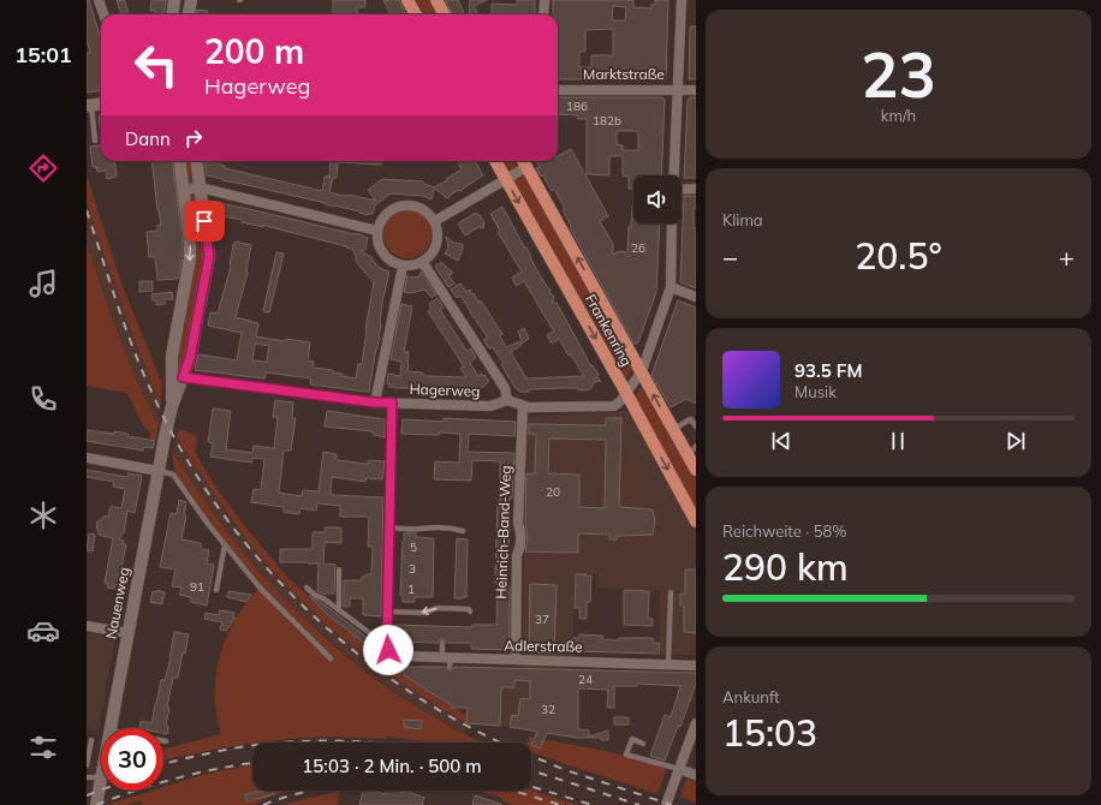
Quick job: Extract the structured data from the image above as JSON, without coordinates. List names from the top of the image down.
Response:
{
  "streets": {
    "main road": ["Frankenring"],
    "street": [
      "Marktstraße",
      "Hagerweg",
      "Heinrich-Band-Weg",
      "Nauenweg",
      "Adlerstraße"
    ]
  },
  "crossings": [
    ["Hagerweg", "Nauenweg"],
    ["Heinrich-Band-Weg", "Adlerstraße"]
  ],
  "house_numbers": [
    "186",
    "182b",
    "26",
    "20",
    "5",
    "3",
    "91",
    "1",
    "37",
    "24",
    "32"
  ],
  "page": {
    "tabs": "15:01",
    "tile": [
      ["23", "km/h"],
      "Klima",
      ["Reichweite · 58%", "290 km"],
      ["Ankunft", "15:03"]
    ],
    "turn": ["200 m", "Hagerweg"],
    "then": "Dann",
    "heat": ["−", "20.5°", "+"],
    "song": ["93.5 FM", "Musik"],
    "limit": "30",
    "trip": "15:03 · 2 Min. · 500 m"
  }
}
